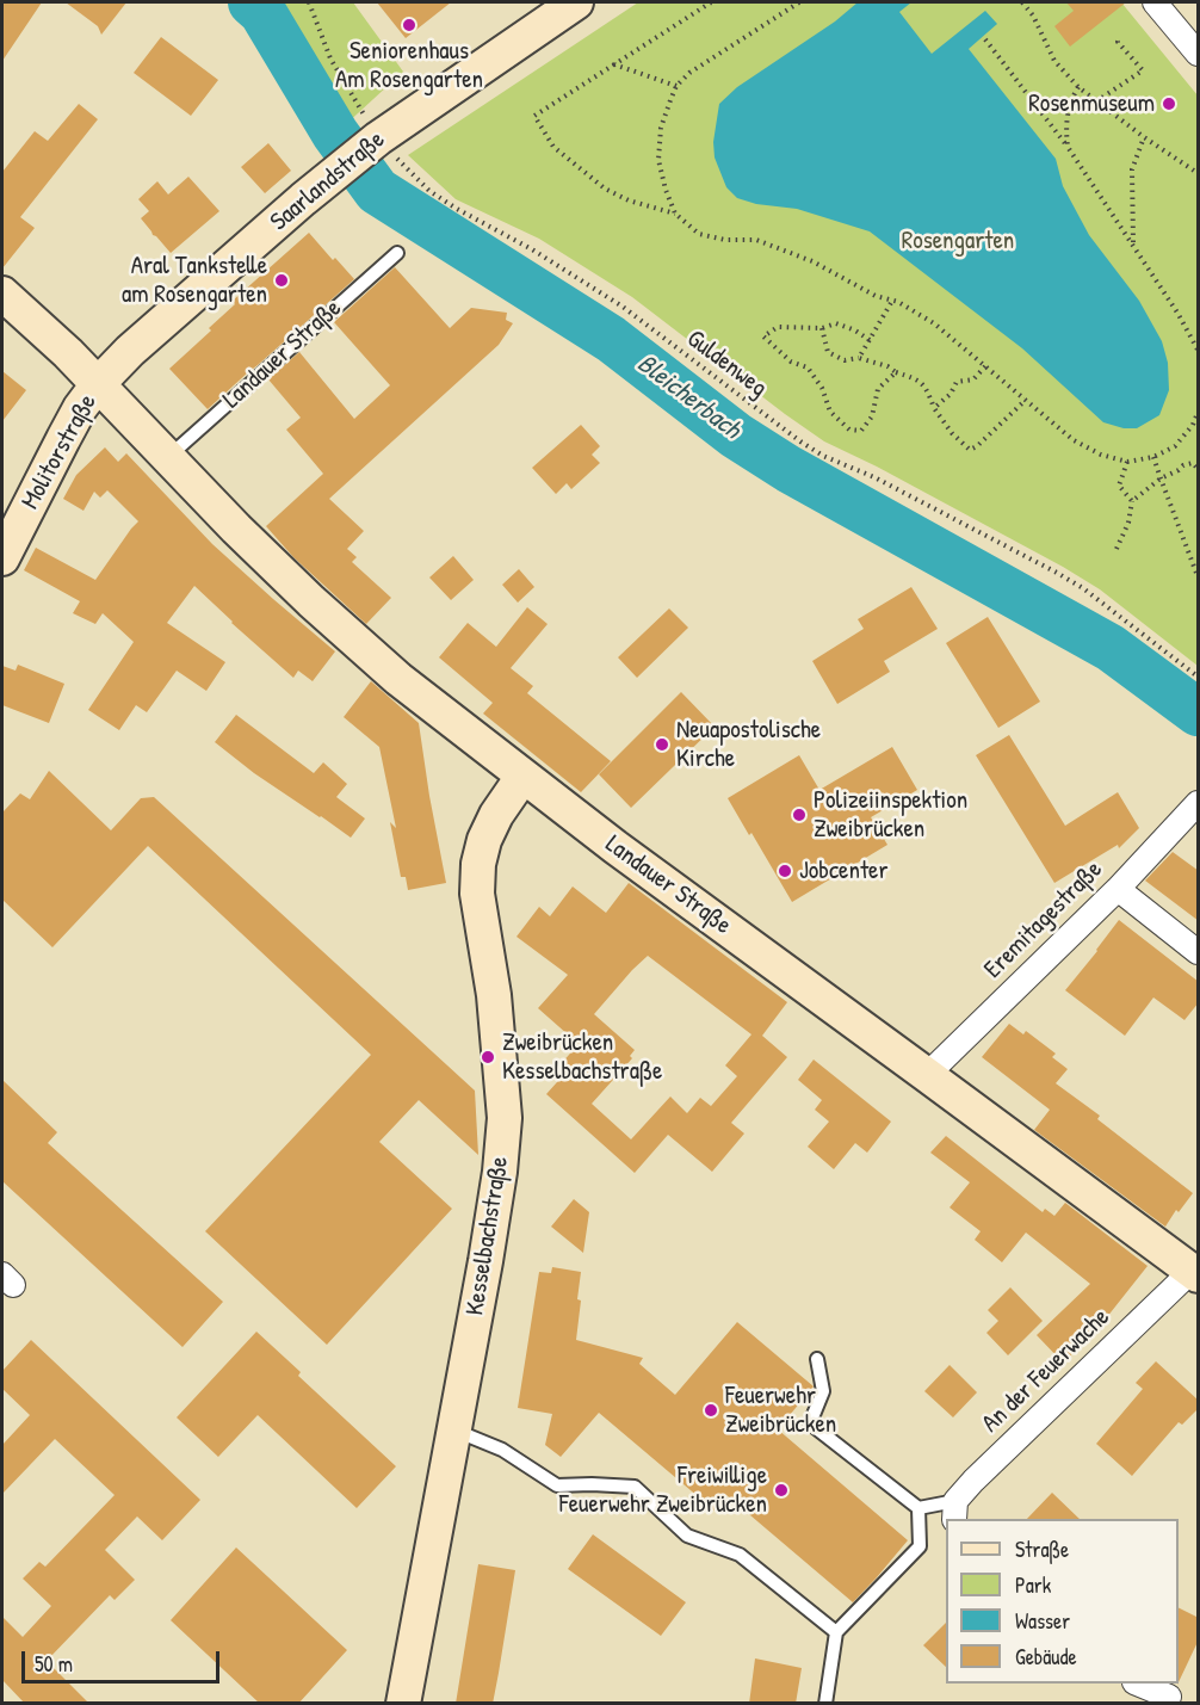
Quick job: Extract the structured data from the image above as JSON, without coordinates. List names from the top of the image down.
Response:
{
  "streets": {
    "main road": [
      "Saarlandstraße",
      "Landauer Straße",
      "Molitorstraße",
      "Kesselbachstraße"
    ],
    "street": ["Eremitagestraße", "An der Feuerwache"],
    "path": ["Guldenweg"]
  },
  "crossings": [
    ["Saarlandstraße", "Landauer Straße"],
    ["Saarlandstraße", "Guldenweg"],
    ["Saarlandstraße", "Molitorstraße"],
    ["Landauer Straße", "Molitorstraße"],
    ["Landauer Straße", "Eremitagestraße"],
    ["Landauer Straße", "Kesselbachstraße"],
    ["Landauer Straße", "An der Feuerwache"]
  ],
  "water": ["Bleicherbach"],
  "parks": ["Rosengarten"],
  "places": [
    "Seniorenhaus Am Rosengarten",
    "Rosenmuseum",
    "Aral Tankstelle am Rosengarten",
    "Neuapostolische Kirche",
    "Polizeiinspektion Zweibrücken",
    "Jobcenter",
    "Zweibrücken Kesselbachstraße",
    "Feuerwehr Zweibrücken",
    "Freiwillige Feuerwehr Zweibrücken"
  ],
  "legend": [
    "Straße",
    "Park",
    "Wasser",
    "Gebäude"
  ],
  "scale_bar": "50 m"
}
